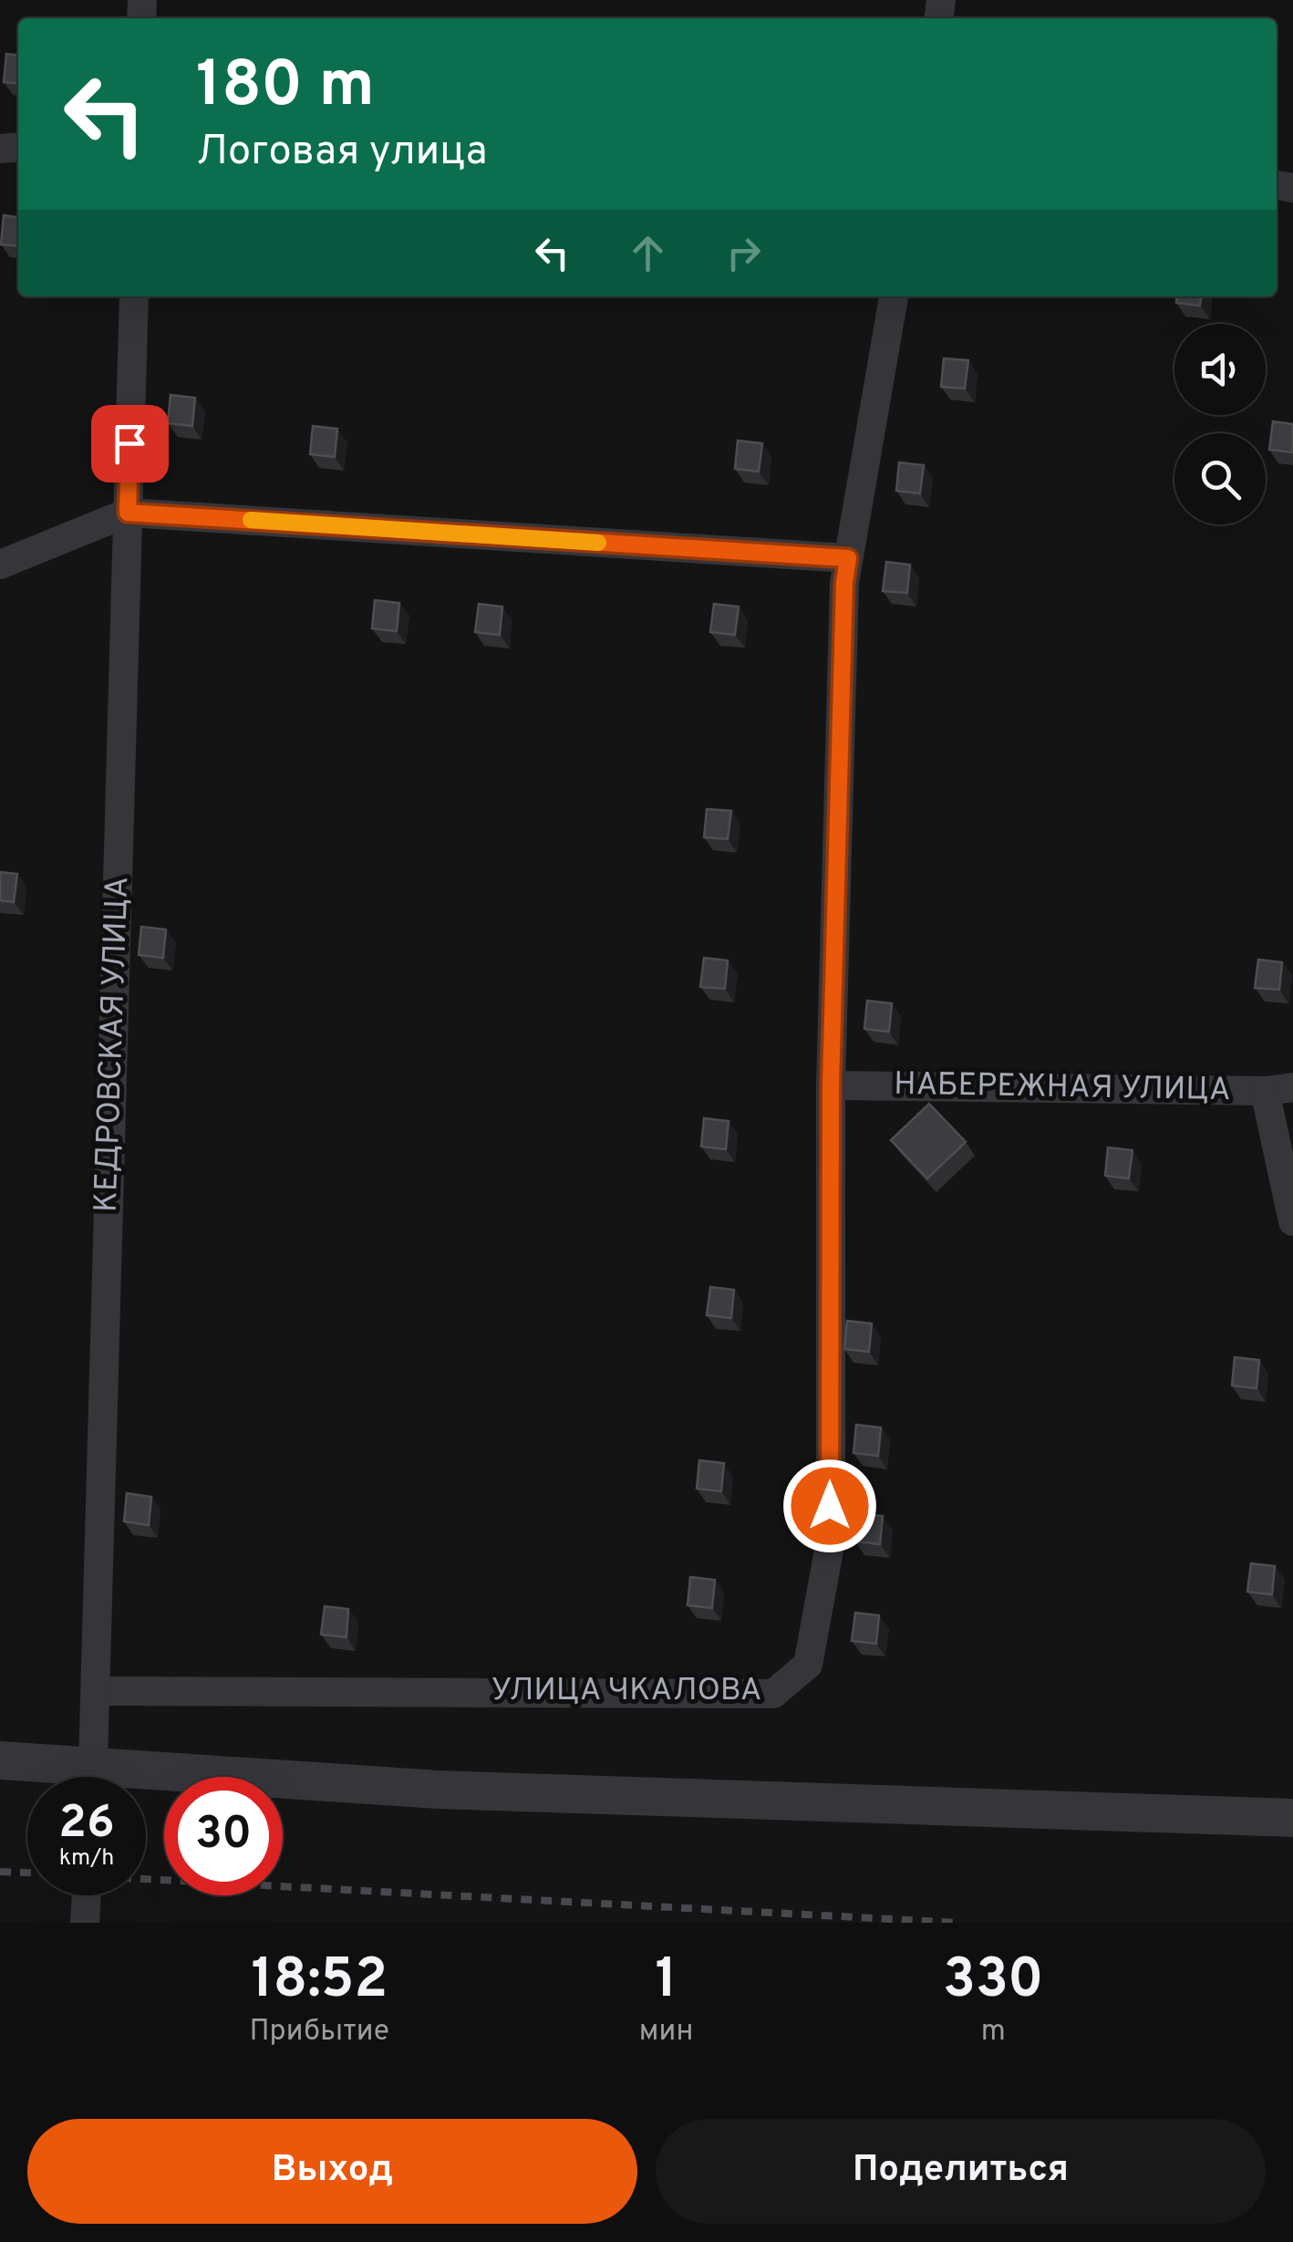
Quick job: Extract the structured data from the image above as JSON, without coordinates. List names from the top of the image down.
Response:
{
  "streets": {
    "street": ["КЕДРОВСКАЯ УЛИЦА", "НАБЕРЕЖНАЯ УЛИЦА", "УЛИЦА ЧКАЛОВА"]
  },
  "crossings": [
    ["КЕДРОВСКАЯ УЛИЦА", "УЛИЦА ЧКАЛОВА"],
    ["НАБЕРЕЖНАЯ УЛИЦА", "УЛИЦА ЧКАЛОВА"]
  ],
  "page": {
    "turn": ["180 m", "Логовая улица"],
    "speed": "26 km/h",
    "limit": "30",
    "eta": [
      "18:52",
      "Прибытие",
      "1",
      "мин",
      "330",
      "m"
    ],
    "buttons": ["Выход", "Поделиться"]
  }
}
